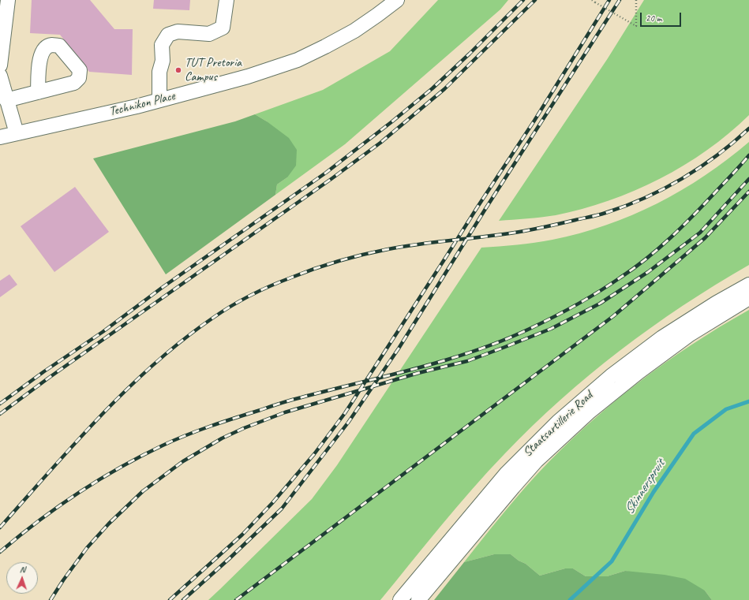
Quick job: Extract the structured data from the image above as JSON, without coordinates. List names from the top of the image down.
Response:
{
  "streets": {
    "street": ["Technikon Place", "Staatsartillerie Road"]
  },
  "water": ["Skinnerspruit"],
  "places": ["TUT Pretoria Campus"],
  "scale_bar": "20 m",
  "north": "top"
}
